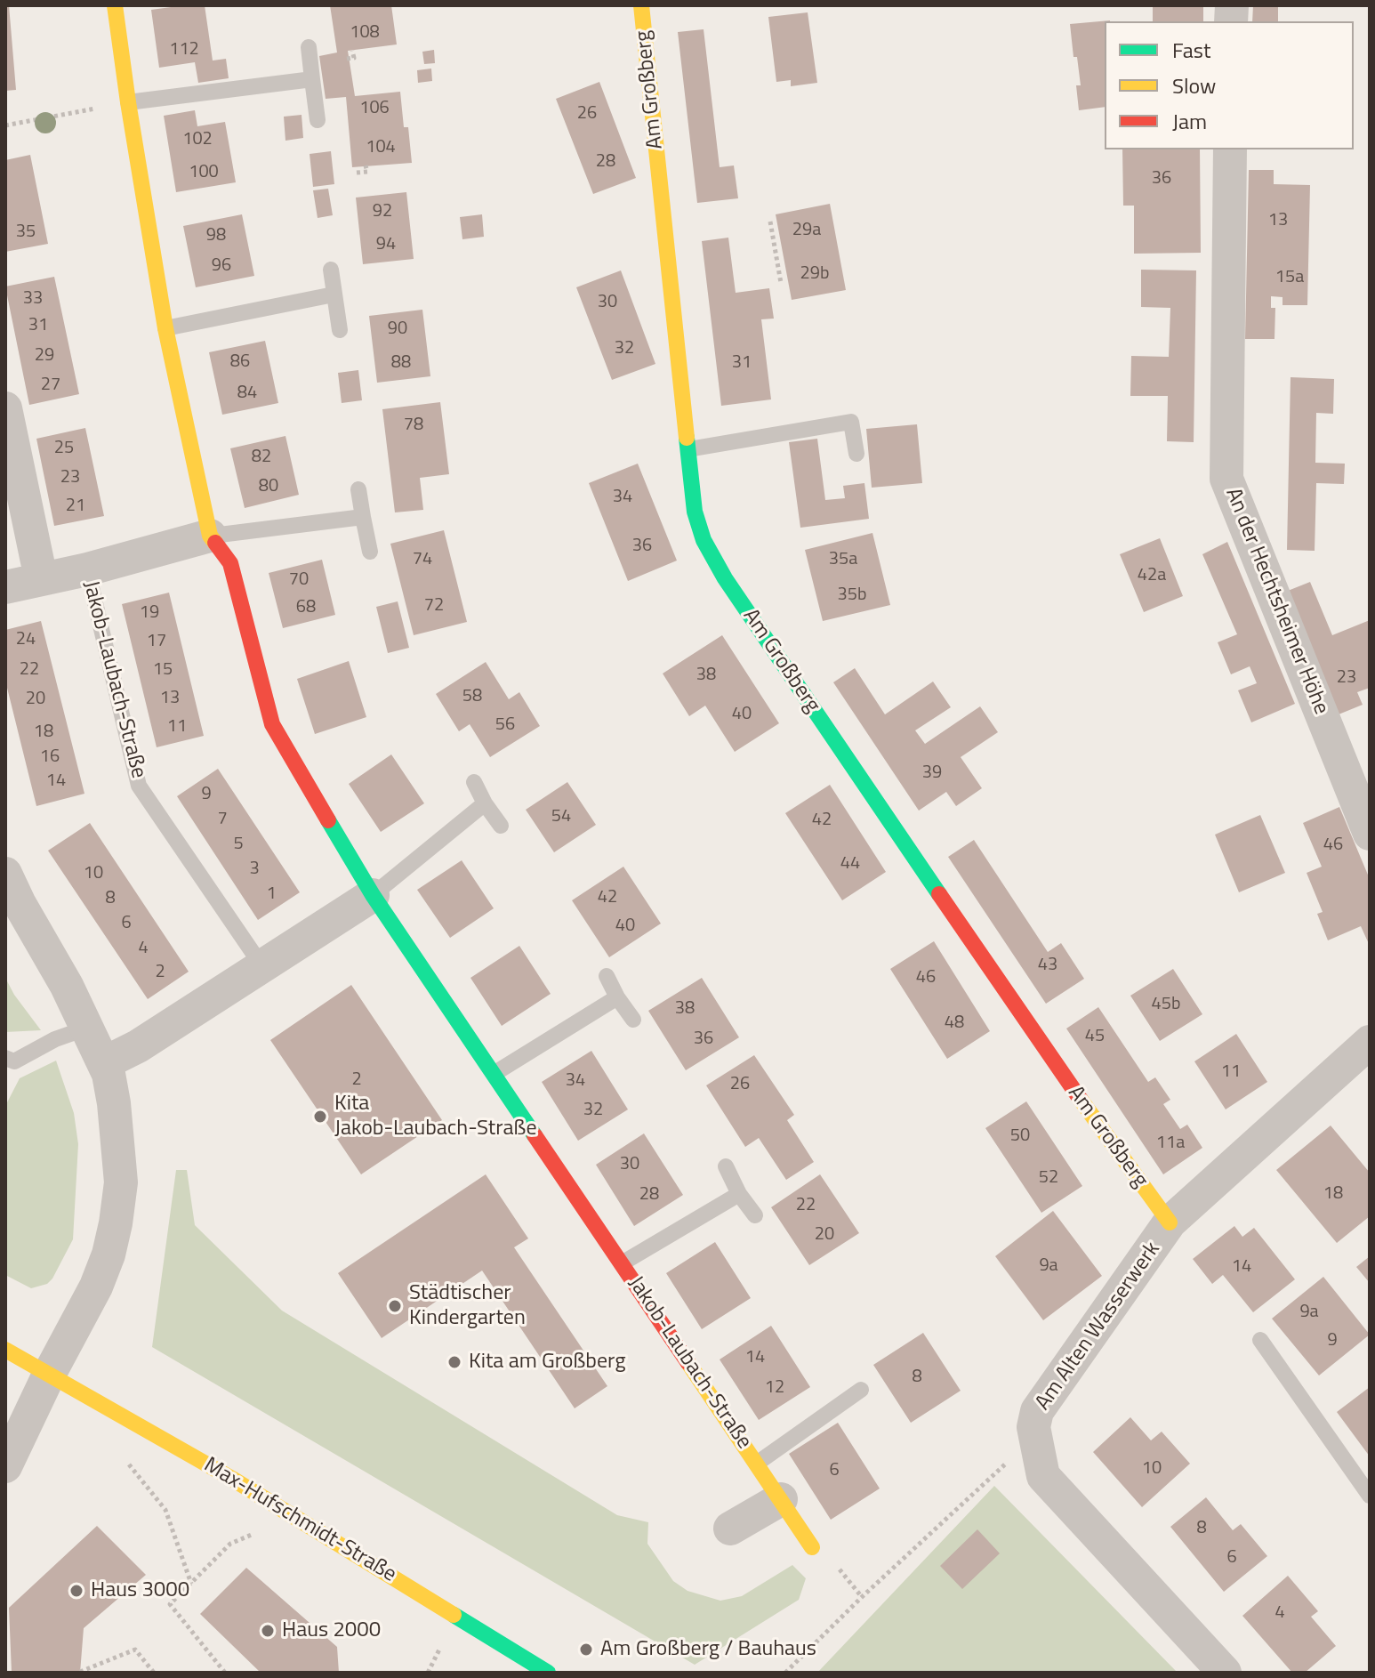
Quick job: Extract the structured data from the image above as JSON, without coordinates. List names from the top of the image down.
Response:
{
  "streets": {
    "street": [
      "Am Großberg",
      "An der Hechtsheimer Höhe",
      "Jakob-Laubach-Straße",
      "Am Alten Wasserwerk",
      "Max-Hufschmidt-Straße"
    ]
  },
  "crossings": [
    ["Am Großberg", "Am Alten Wasserwerk"]
  ],
  "places": [
    "Kita Jakob-Laubach-Straße",
    "Städtischer Kindergarten",
    "Kita am Großberg",
    "Haus 3000",
    "Haus 2000",
    "Am Großberg / Bauhaus"
  ],
  "house_numbers": [
    "108",
    "112",
    "106",
    "26",
    "102",
    "104",
    "28",
    "100",
    "36",
    "92",
    "13",
    "29a",
    "35",
    "98",
    "94",
    "96",
    "29b",
    "15a",
    "33",
    "30",
    "31",
    "90",
    "32",
    "29",
    "86",
    "88",
    "31",
    "27",
    "84",
    "78",
    "25",
    "82",
    "23",
    "80",
    "34",
    "21",
    "36",
    "74",
    "35a",
    "42a",
    "70",
    "35b",
    "72",
    "68",
    "19",
    "24",
    "17",
    "22",
    "15",
    "38",
    "23",
    "58",
    "13",
    "20",
    "40",
    "56",
    "11",
    "18",
    "16",
    "39",
    "14",
    "9",
    "54",
    "7",
    "42",
    "5",
    "46",
    "44",
    "3",
    "10",
    "1",
    "42",
    "8",
    "6",
    "40",
    "4",
    "43",
    "2",
    "46",
    "45b",
    "38",
    "48",
    "45",
    "36",
    "11",
    "2",
    "34",
    "26",
    "32",
    "50",
    "11a",
    "30",
    "52",
    "18",
    "28",
    "22",
    "20",
    "9a",
    "14",
    "9a",
    "9",
    "14",
    "8",
    "12",
    "10",
    "6",
    "8",
    "6",
    "4"
  ],
  "legend": ["Fast", "Slow", "Jam"]
}
